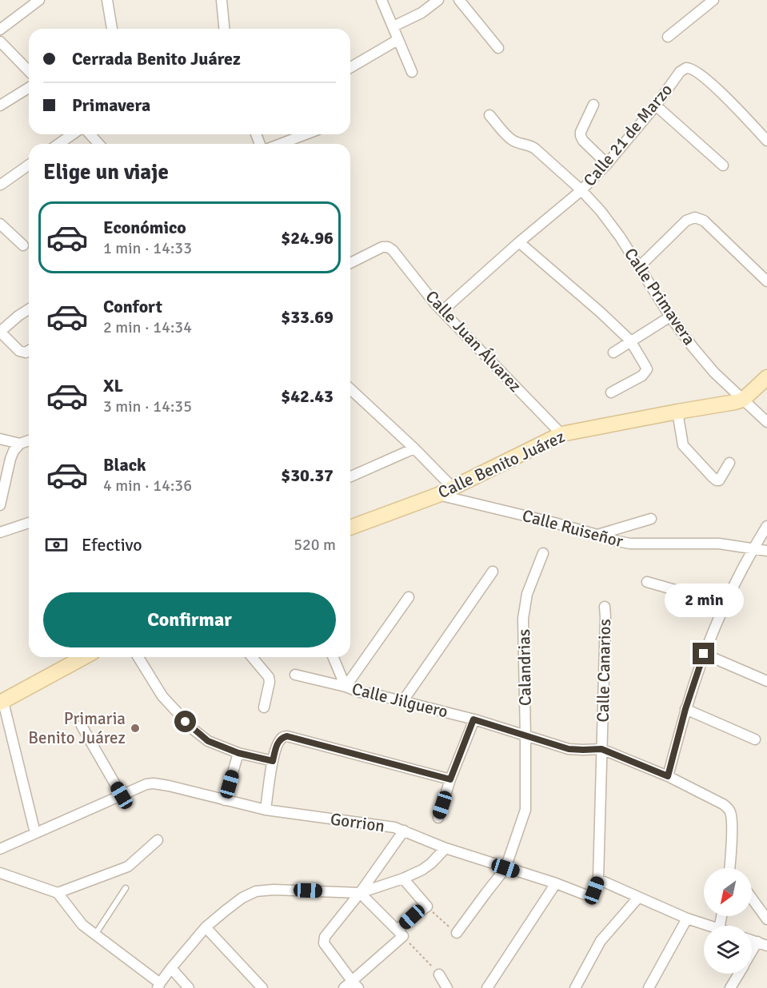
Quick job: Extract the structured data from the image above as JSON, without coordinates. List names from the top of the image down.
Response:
{
  "streets": {
    "street": [
      "Calle 21 de Marzo",
      "Calle Primavera",
      "Calle Juan Álvarez",
      "Calle Benito Juárez",
      "Calle Ruiseñor",
      "Calandrias",
      "Calle Canarios",
      "Calle Jilguero",
      "Gorrion"
    ]
  },
  "crossings": [
    ["Calle 21 de Marzo", "Calle Primavera"],
    ["Calle 21 de Marzo", "Calle Juan Álvarez"],
    ["Calle Primavera", "Calle Benito Juárez"],
    ["Calle Juan Álvarez", "Calle Benito Juárez"],
    ["Calle Benito Juárez", "Calle Ruiseñor"],
    ["Calandrias", "Calle Jilguero"],
    ["Calandrias", "Gorrion"],
    ["Calle Canarios", "Calle Jilguero"],
    ["Calle Canarios", "Gorrion"]
  ],
  "places": ["Primaria Benito Juárez"],
  "north": "bottom left",
  "page": {
    "banner": ["Cerrada Benito Juárez", "Primavera"],
    "heading": "Elige un viaje",
    "list": [
      {
        "name": "Económico",
        "note": "1 min · 14:33",
        "value": "$24.96"
      },
      {
        "name": "Confort",
        "note": "2 min · 14:34",
        "value": "$33.69"
      },
      {
        "name": "XL",
        "note": "3 min · 14:35",
        "value": "$42.43"
      },
      {
        "name": "Black",
        "note": "4 min · 14:36",
        "value": "$30.37"
      }
    ],
    "pay": ["Efectivo", "520 m"],
    "buttons": "Confirmar",
    "bubble": "2 min"
  }
}
